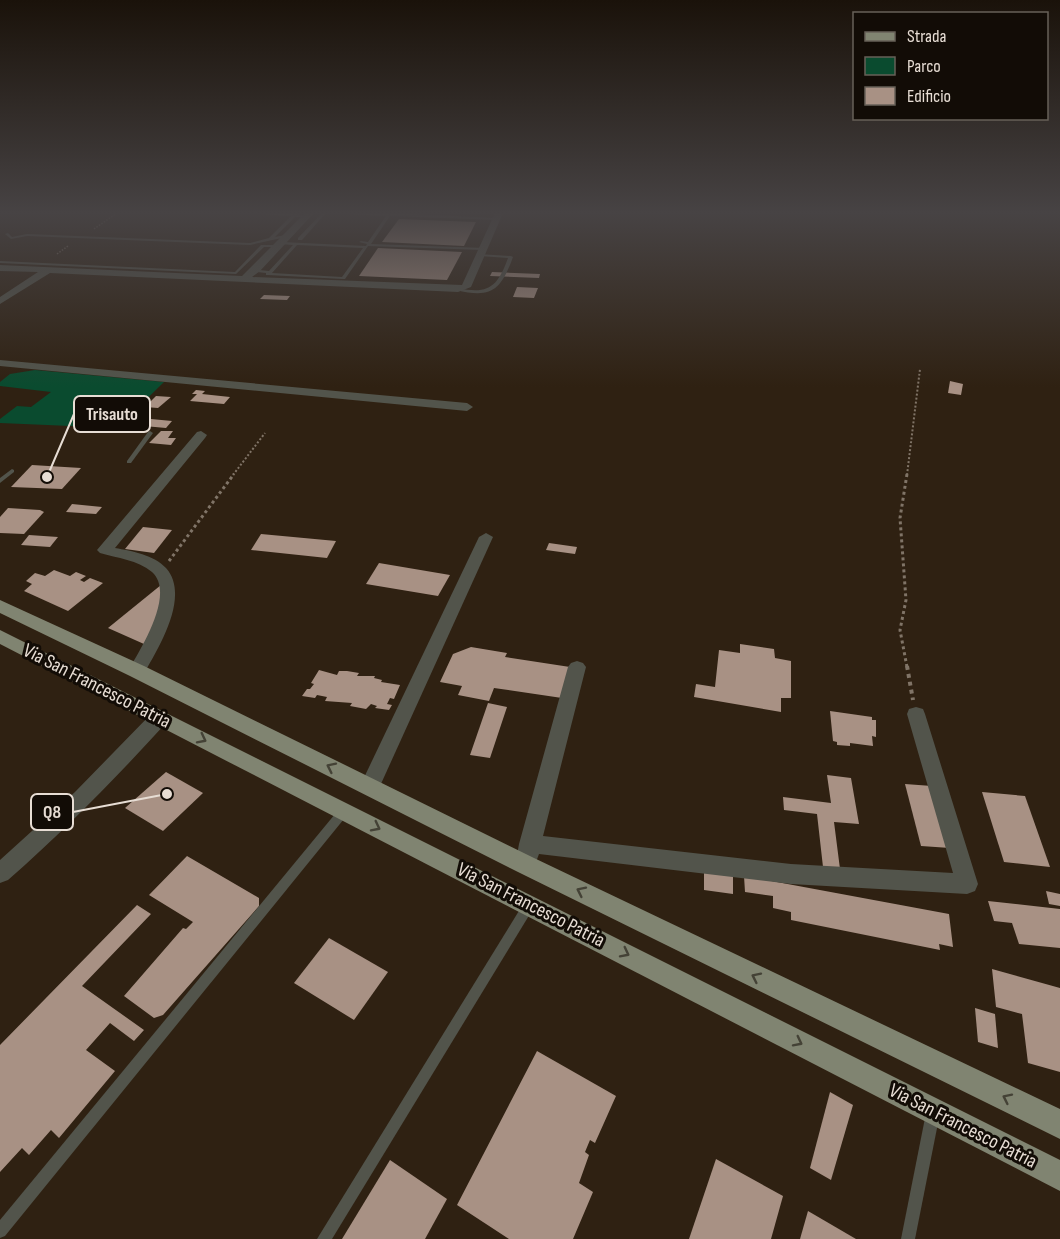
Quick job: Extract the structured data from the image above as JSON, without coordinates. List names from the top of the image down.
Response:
{
  "streets": {
    "main road": ["Via San Francesco Patria"]
  },
  "places": ["Trisauto", "Q8"],
  "legend": ["Strada", "Parco", "Edificio"]
}
